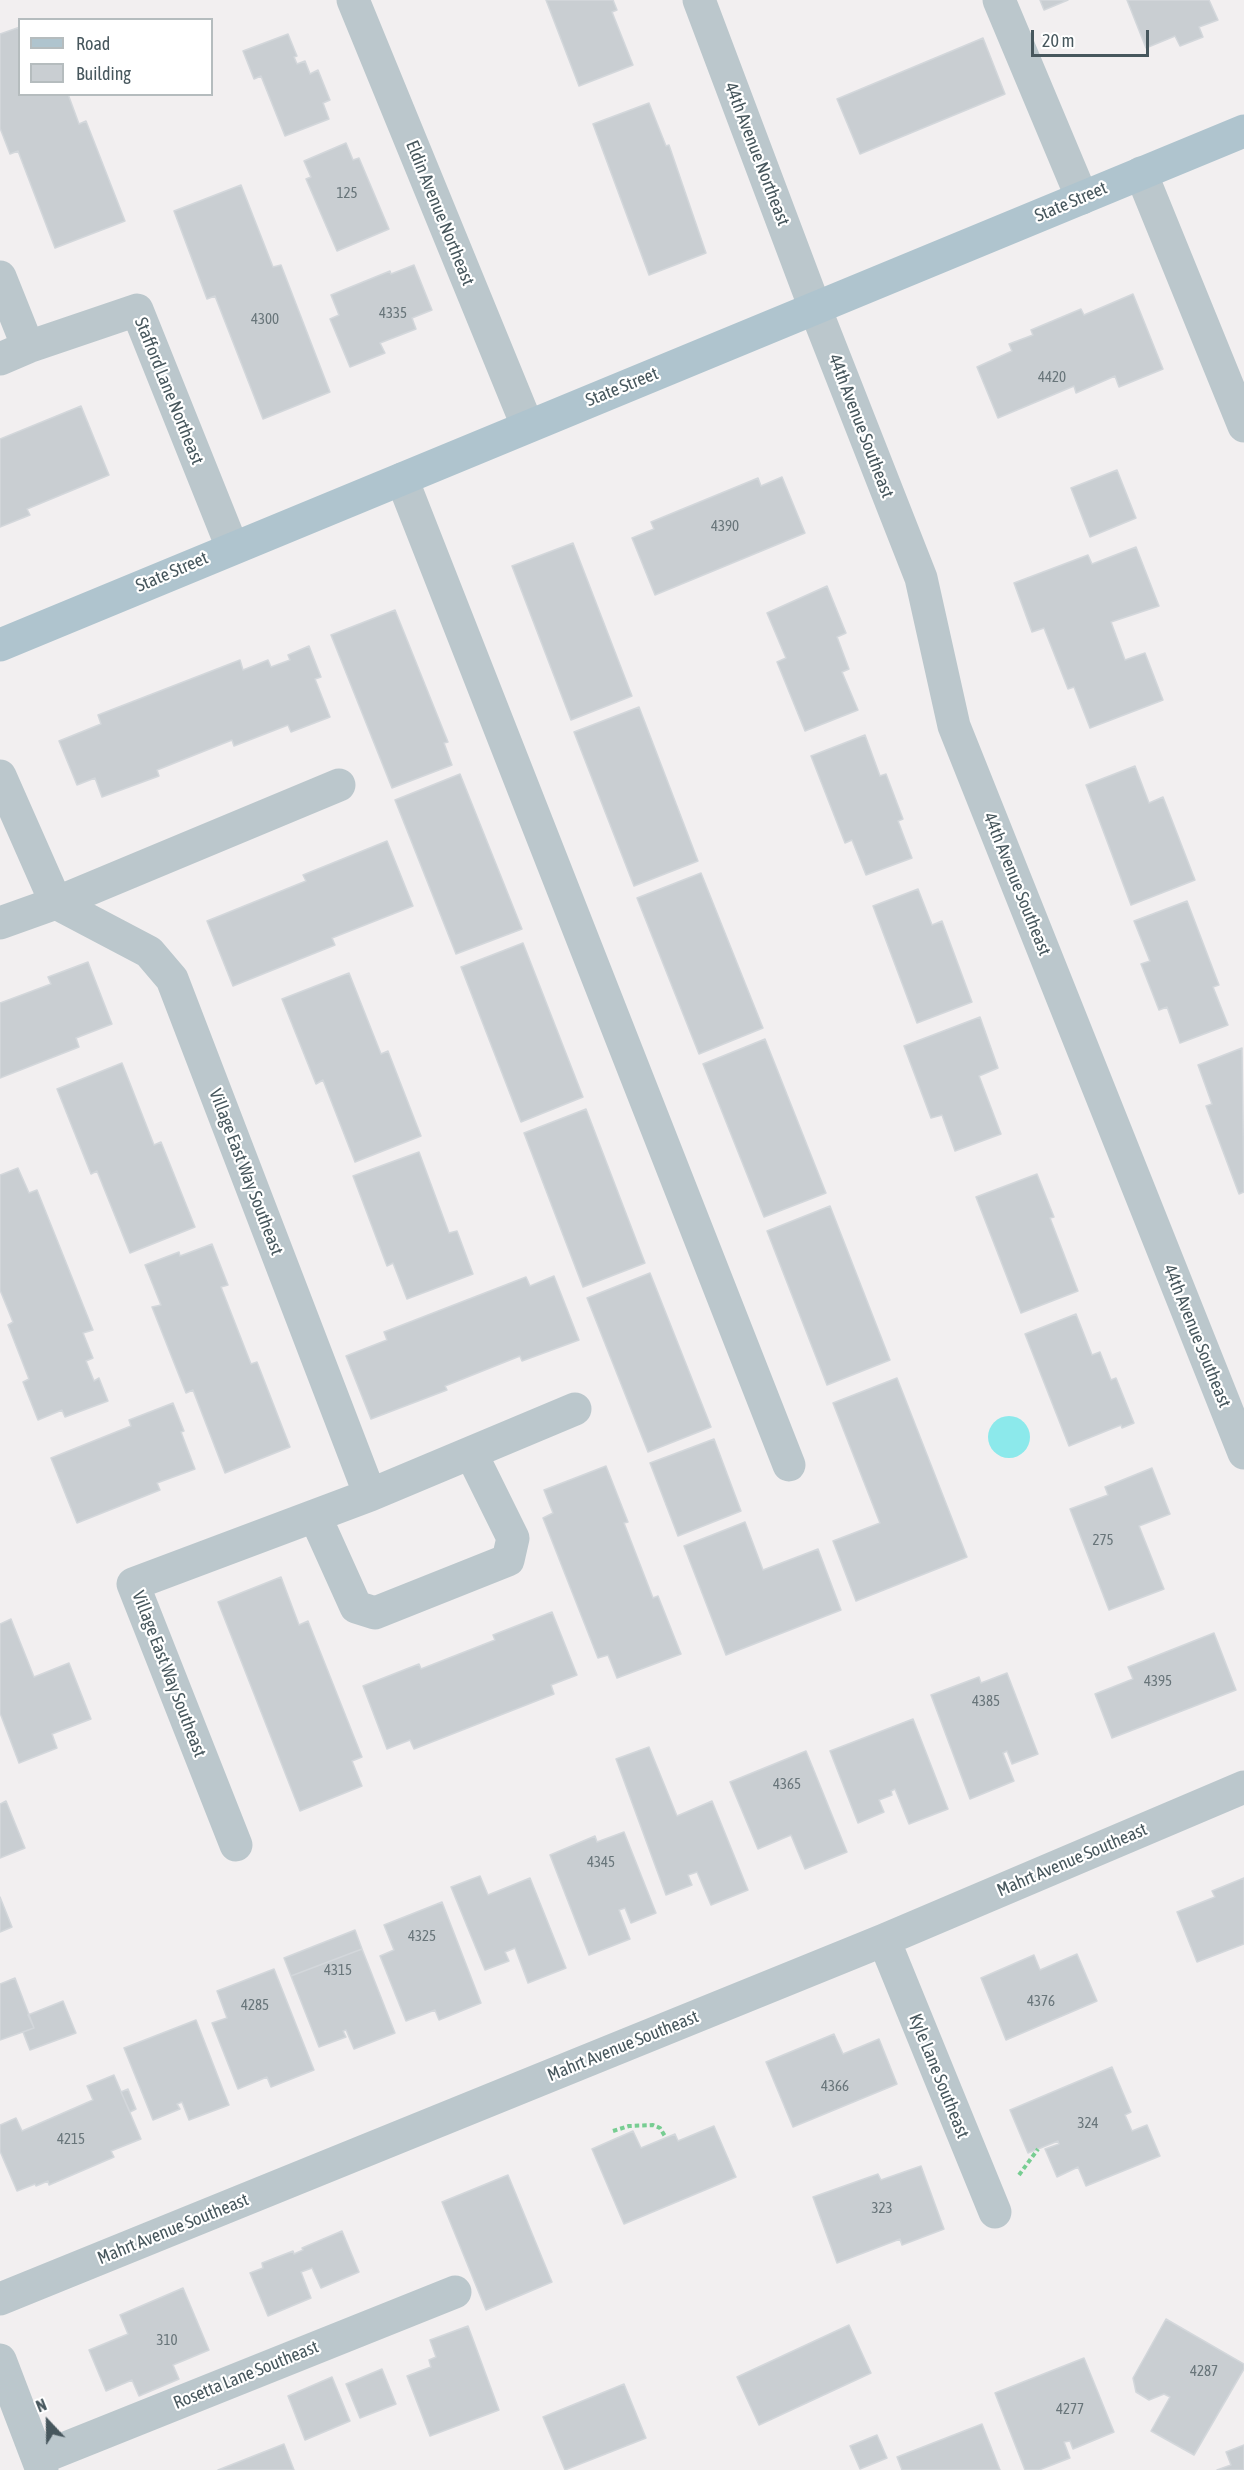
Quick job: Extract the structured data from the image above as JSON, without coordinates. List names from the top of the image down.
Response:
{
  "streets": {
    "main road": ["State Street"],
    "street": [
      "44th Avenue Northeast",
      "Eldin Avenue Northeast",
      "Stafford Lane Northeast",
      "44th Avenue Southeast",
      "Village East Way Southeast",
      "Mahrt Avenue Southeast",
      "Kyle Lane Southeast",
      "Rosetta Lane Southeast"
    ]
  },
  "crossings": [
    ["44th Avenue Northeast", "State Street"],
    ["44th Avenue Northeast", "44th Avenue Southeast"],
    ["State Street", "Eldin Avenue Northeast"],
    ["State Street", "Stafford Lane Northeast"],
    ["State Street", "44th Avenue Southeast"],
    ["Mahrt Avenue Southeast", "Kyle Lane Southeast"]
  ],
  "house_numbers": [
    "125",
    "4335",
    "4300",
    "4420",
    "4390",
    "275",
    "4395",
    "4385",
    "4365",
    "4345",
    "4325",
    "4315",
    "4376",
    "4285",
    "4366",
    "324",
    "4215",
    "323",
    "310",
    "4287",
    "4277"
  ],
  "legend": ["Road", "Building"],
  "scale_bar": "20 m",
  "north": "top"
}
